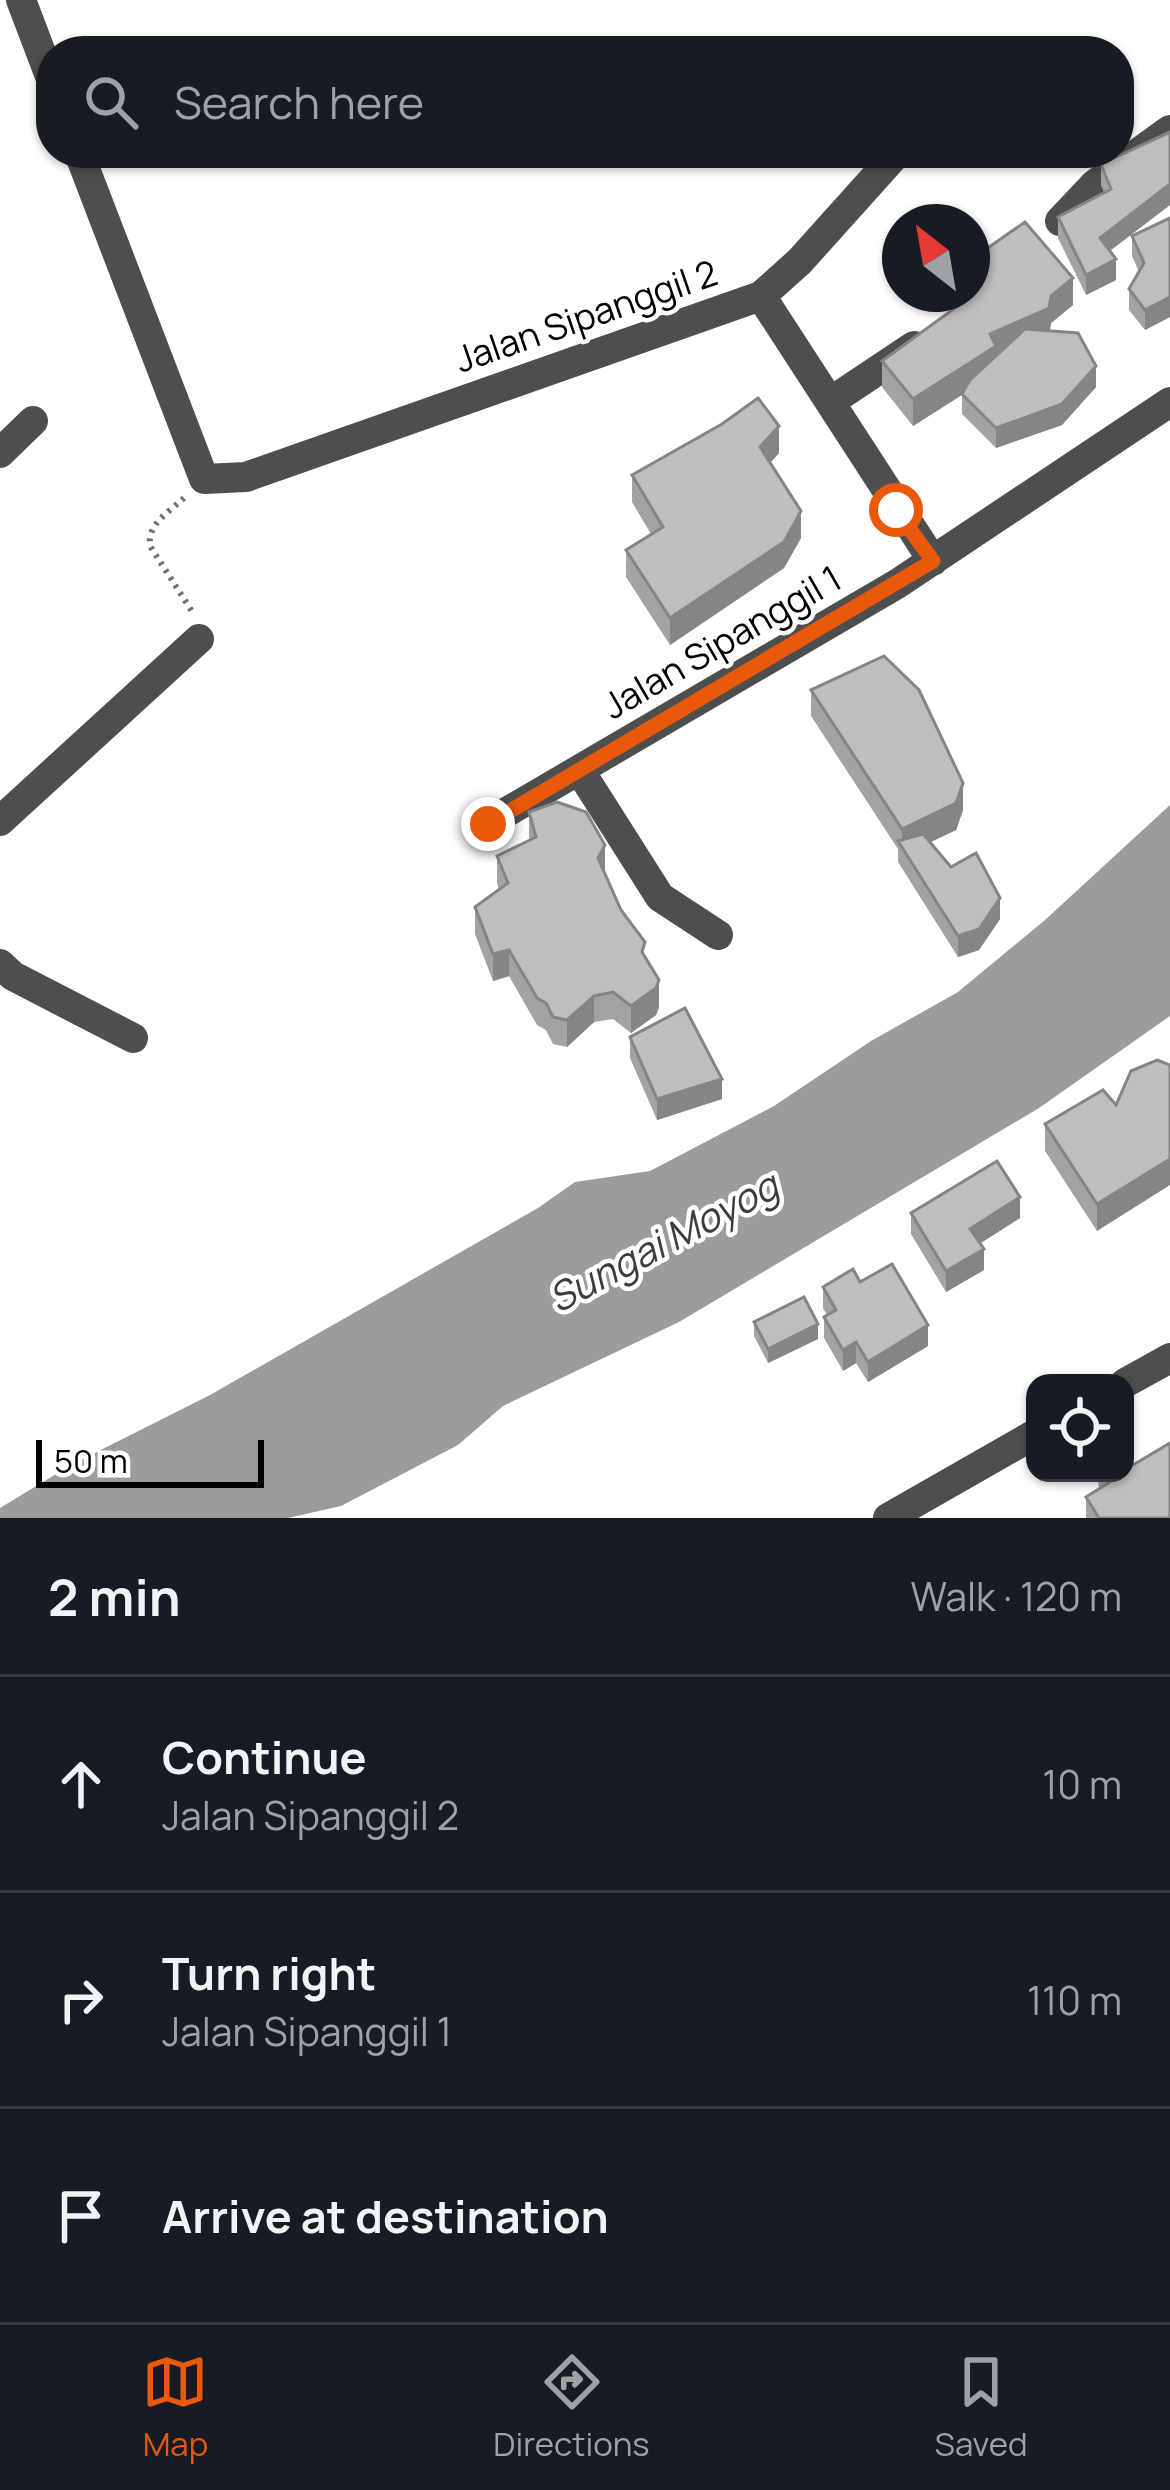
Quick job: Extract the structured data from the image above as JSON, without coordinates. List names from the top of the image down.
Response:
{
  "streets": {
    "street": ["Jalan Sipanggil 2", "Jalan Sipanggil 1"]
  },
  "crossings": [
    ["Jalan Sipanggil 2", "Jalan Sipanggil 1"]
  ],
  "water": ["Sungai Moyog"],
  "scale_bar": "50 m",
  "north": "top left",
  "page": {
    "search": "Search here",
    "scale": "50 m",
    "heading": ["2 min", "Walk · 120 m"],
    "list": [
      ["Continue", "Jalan Sipanggil 2", "10 m"],
      ["Turn right", "Jalan Sipanggil 1", "110 m"],
      "Arrive at destination"
    ],
    "nav": ["Map", "Directions", "Saved"]
  }
}
